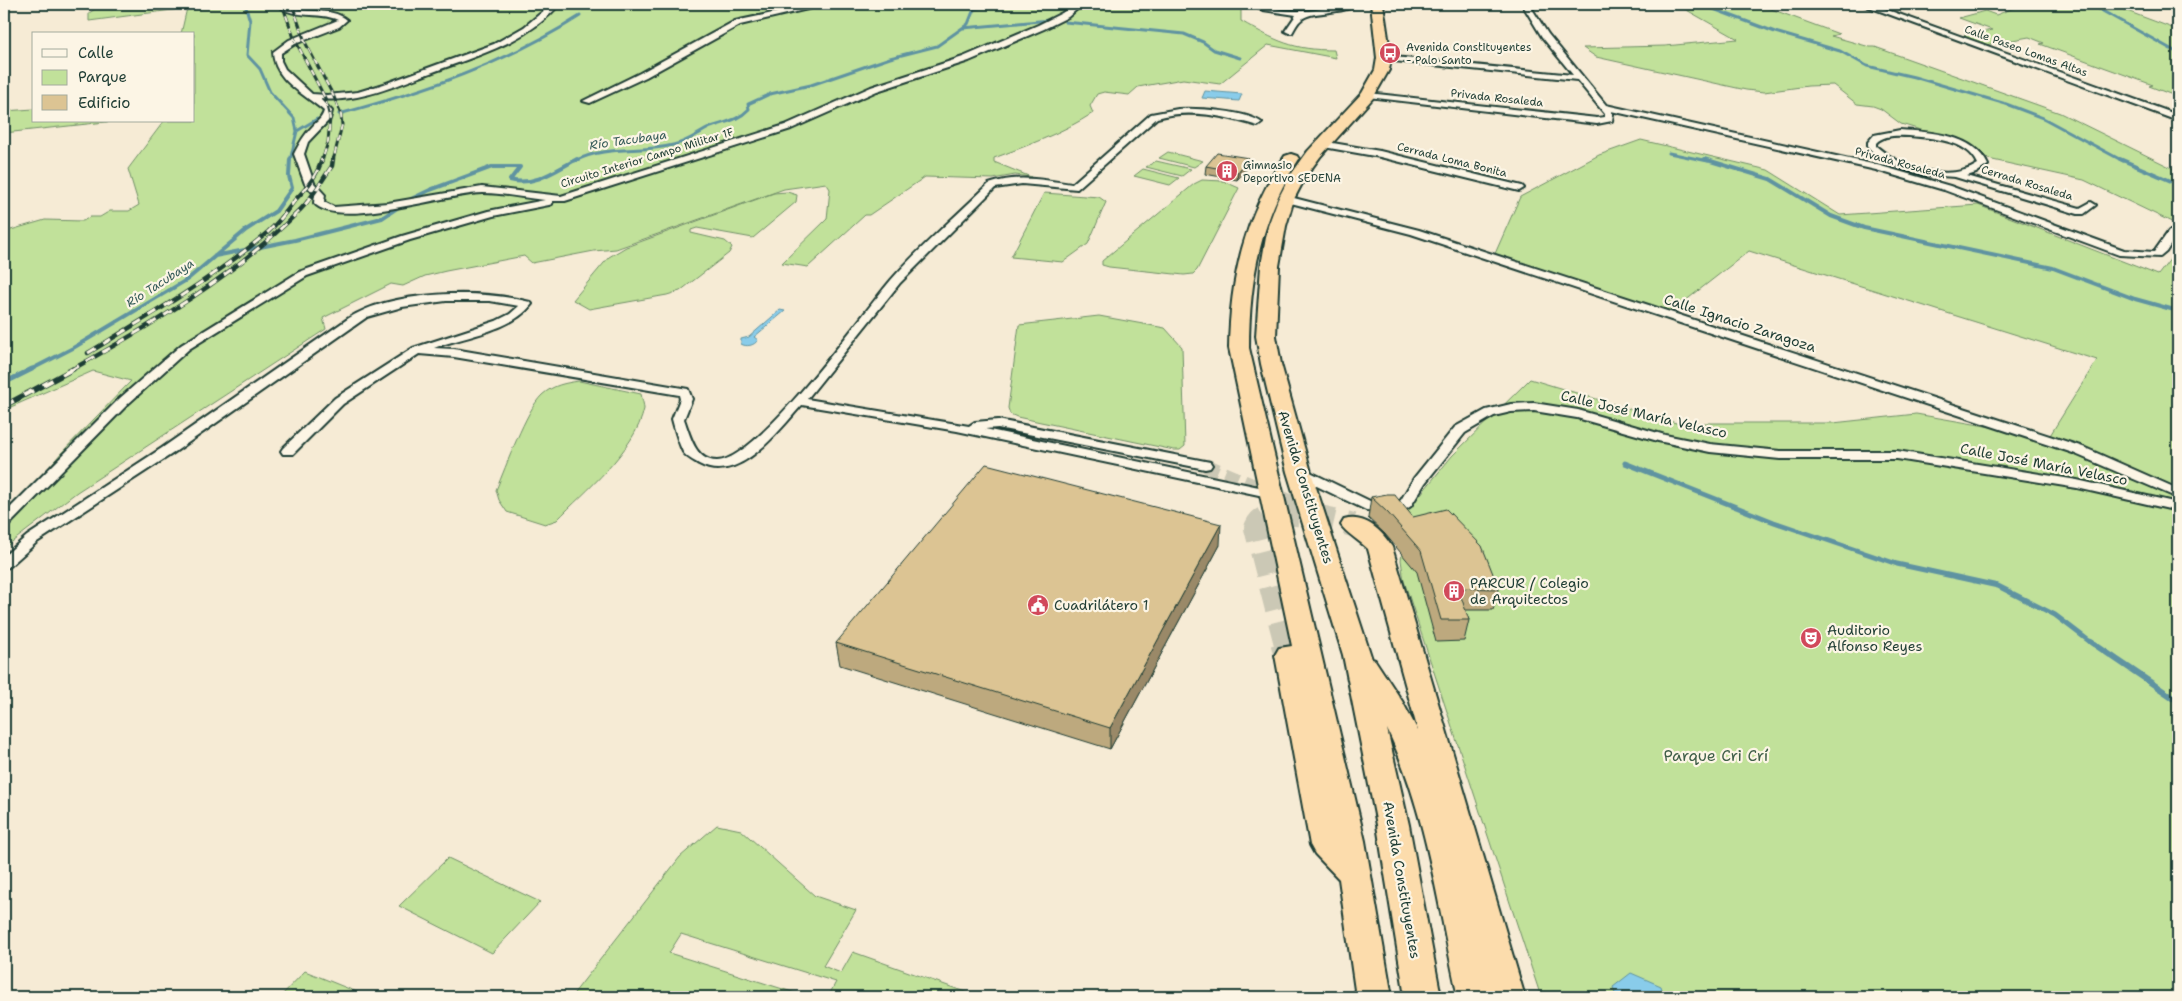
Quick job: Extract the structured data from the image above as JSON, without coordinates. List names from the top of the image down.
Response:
{
  "streets": {
    "highway": ["Avenida Constituyentes"],
    "street": [
      "Calle Paseo Lomas Altas",
      "Privada Rosaleda",
      "Circuito Interior Campo Militar 1F",
      "Cerrada Loma Bonita",
      "Cerrada Rosaleda",
      "Calle Ignacio Zaragoza",
      "Calle José María Velasco"
    ]
  },
  "crossings": [
    ["Privada Rosaleda", "Avenida Constituyentes"],
    ["Cerrada Loma Bonita", "Avenida Constituyentes"],
    ["Calle Ignacio Zaragoza", "Avenida Constituyentes"],
    ["Calle José María Velasco", "Avenida Constituyentes"]
  ],
  "water": ["Río Tacubaya"],
  "parks": ["Parque Cri Crí"],
  "places": {
    "bus stop": ["Avenida Constituyentes - Palo Santo"],
    "building": ["Gimnasio Deportivo SEDENA", "PARCUR / Colegio de Arquitectos"],
    "public building": ["Cuadrilátero 1"],
    "theatre": ["Auditorio Alfonso Reyes"]
  },
  "legend": ["Calle", "Parque", "Edificio"]
}
